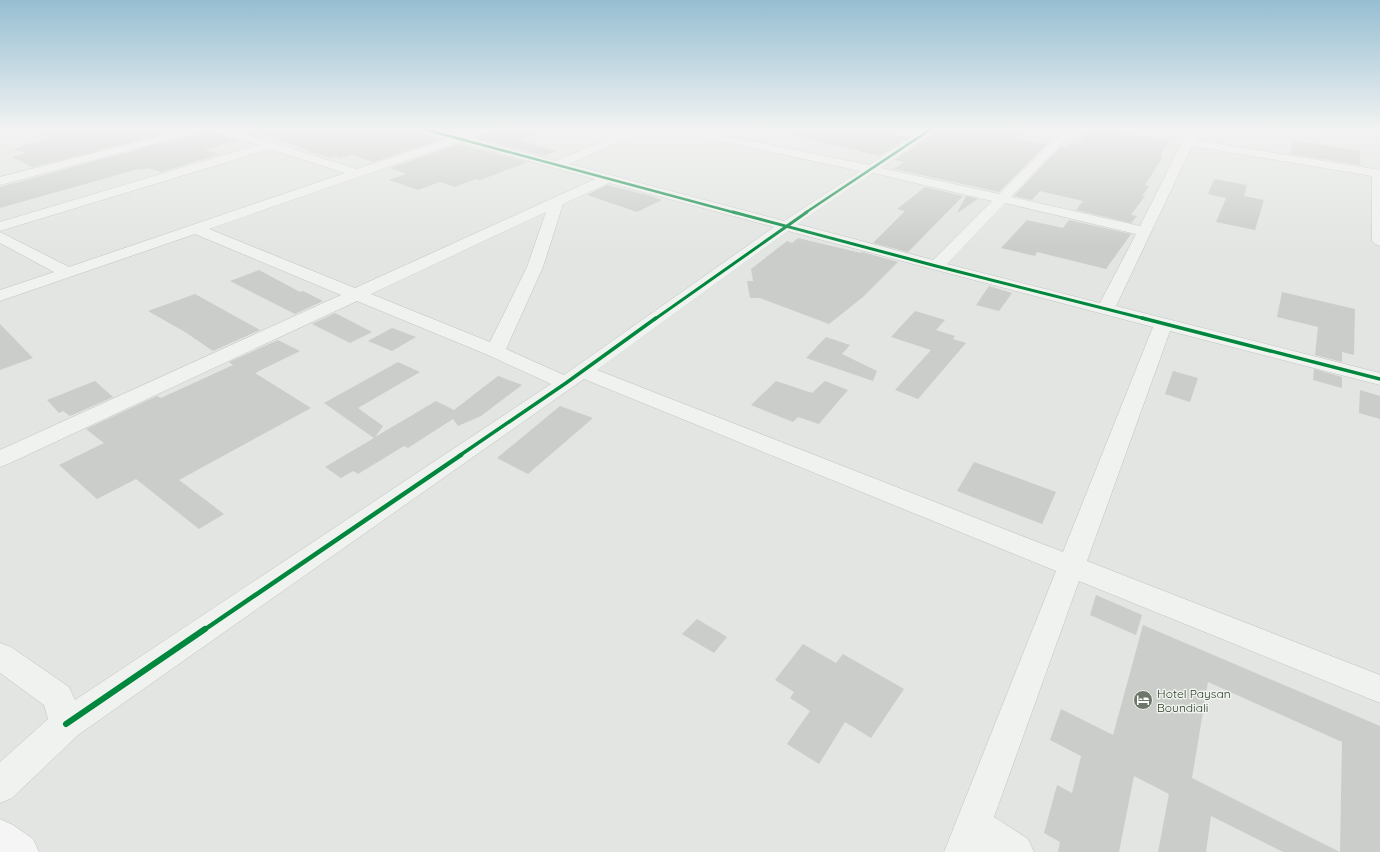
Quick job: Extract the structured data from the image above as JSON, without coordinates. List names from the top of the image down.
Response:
{
  "places": {
    "hotel": ["Hotel Paysan Boundiali"]
  }
}
